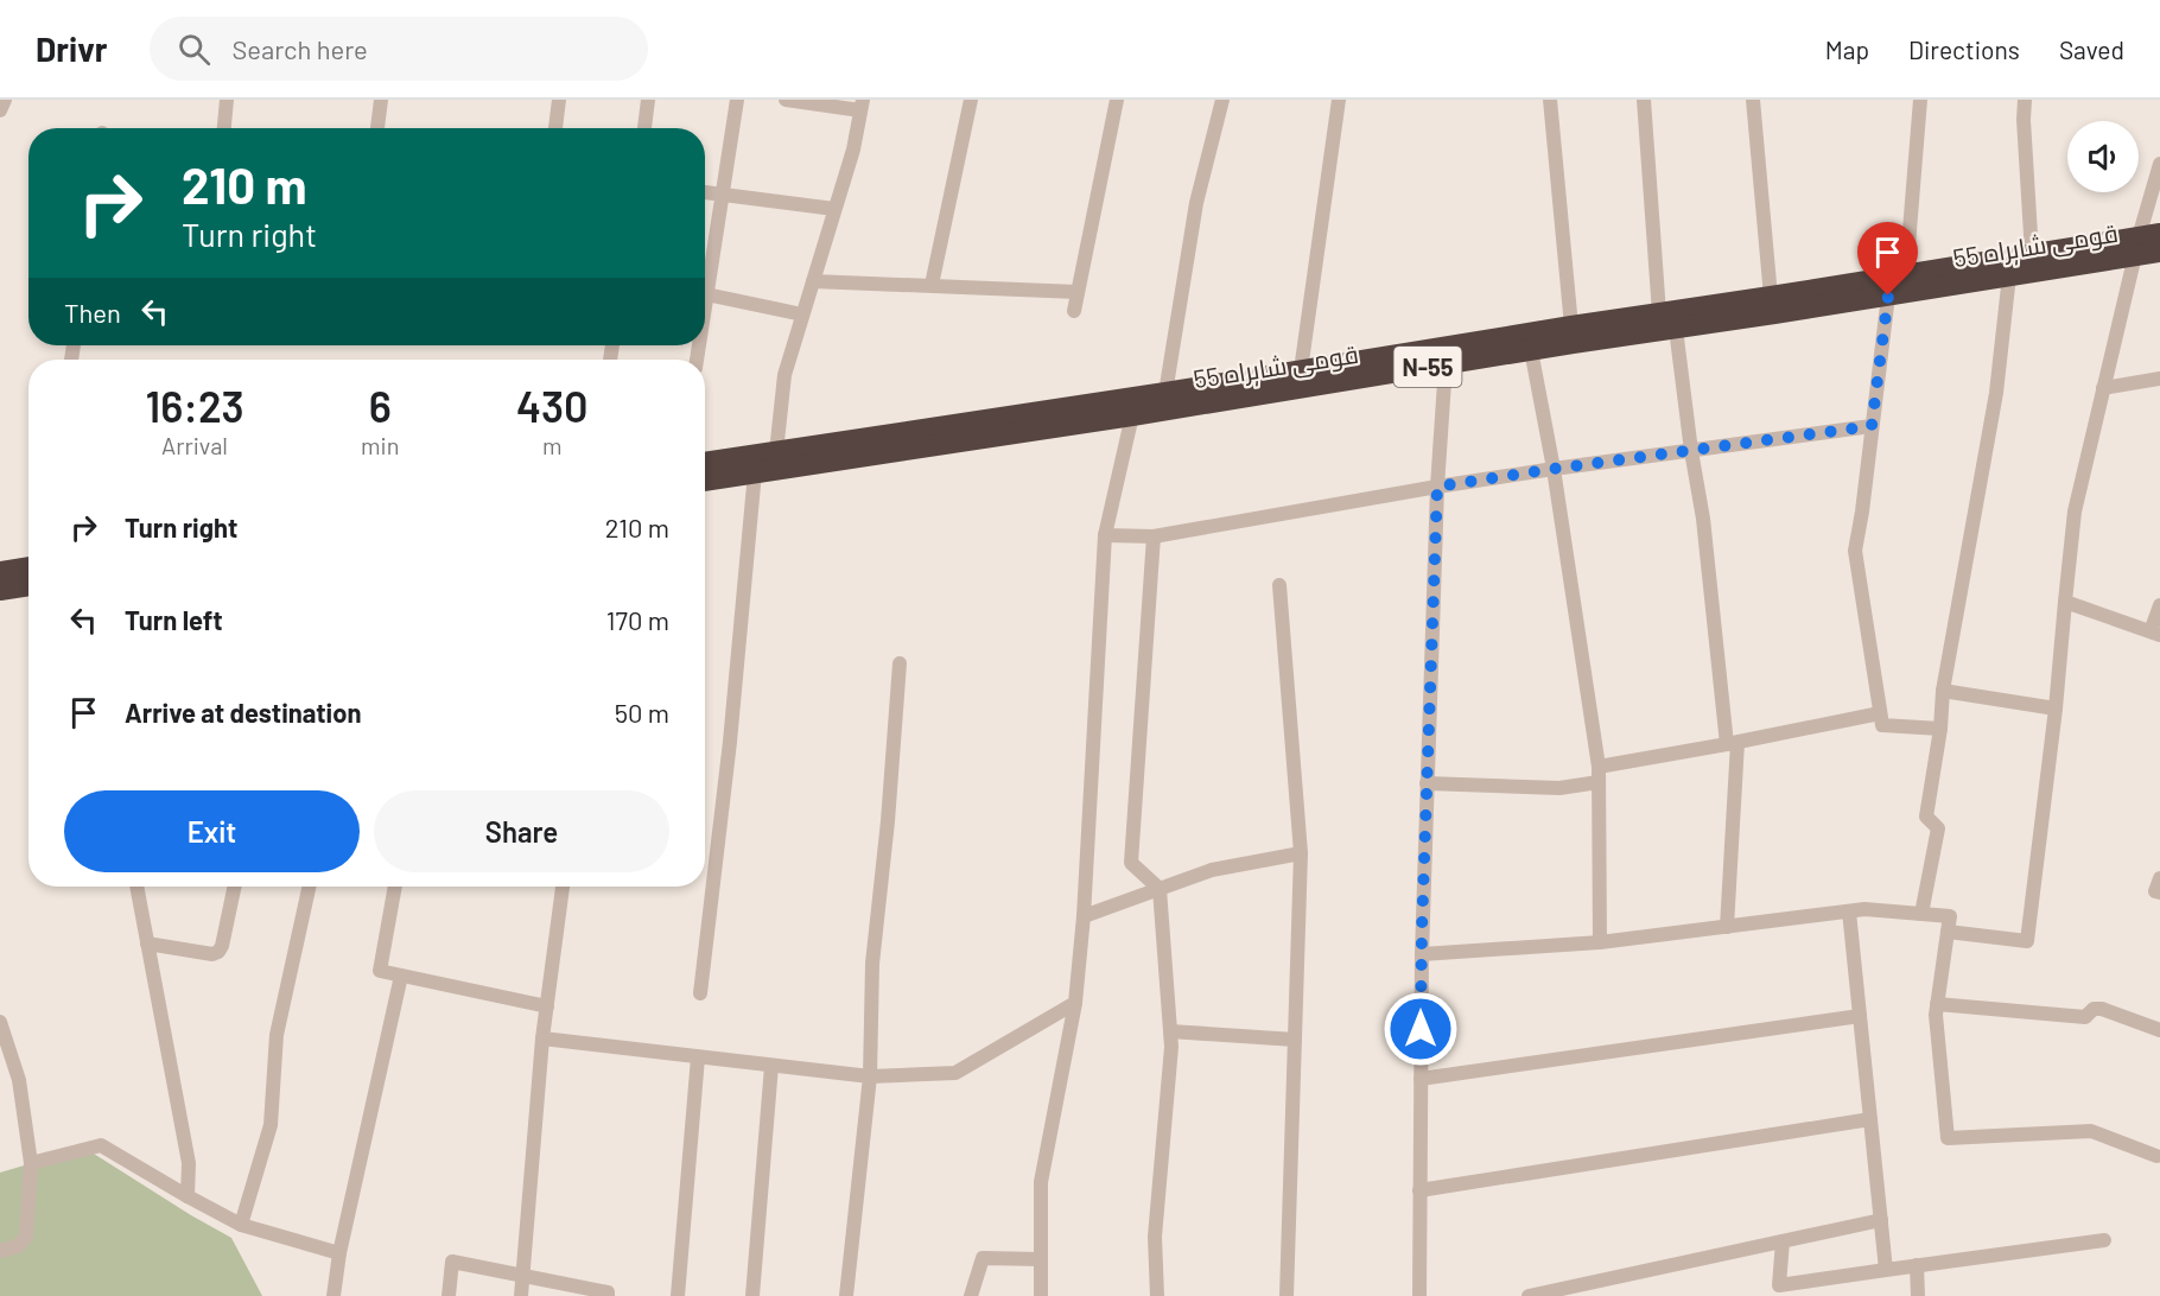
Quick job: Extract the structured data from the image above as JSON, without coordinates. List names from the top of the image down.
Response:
{
  "streets": {
    "highway": ["قومی شاہراہ 55", "N-55"]
  },
  "page": {
    "header": "Drivr",
    "search": "Search here",
    "nav": ["Map", "Directions", "Saved"],
    "turn": ["210 m", "Turn right"],
    "then": "Then",
    "eta": [
      "16:23",
      "Arrival",
      "6",
      "min",
      "430",
      "m"
    ],
    "list": [
      {
        "name": "Turn right",
        "value": "210 m"
      },
      {
        "name": "Turn left",
        "value": "170 m"
      },
      {
        "name": "Arrive at destination",
        "value": "50 m"
      }
    ],
    "buttons": ["Exit", "Share"]
  }
}
